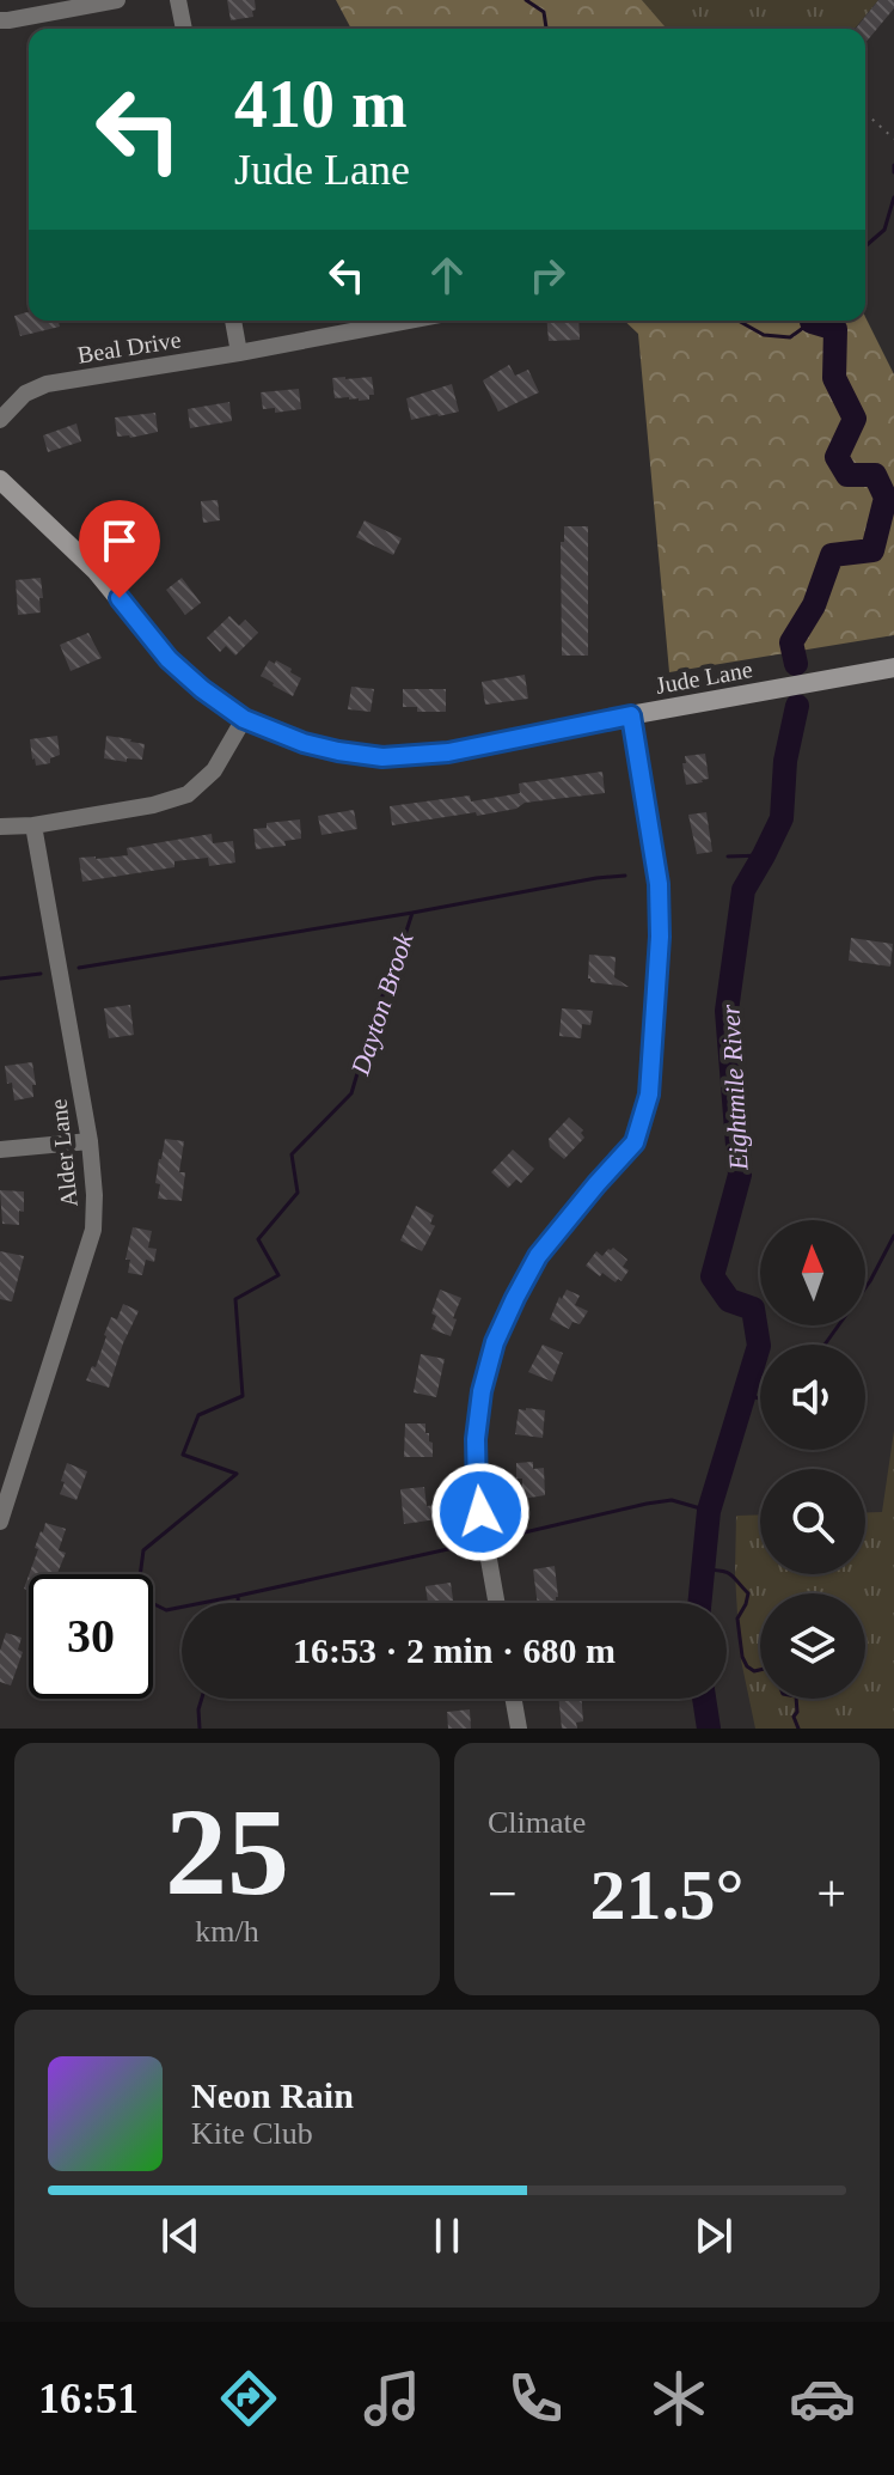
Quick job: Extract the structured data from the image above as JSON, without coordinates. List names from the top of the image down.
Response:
{
  "streets": {
    "street": ["Beal Drive", "Jude Lane", "Alder Lane"]
  },
  "water": ["Dayton Brook", "Eightmile River"],
  "north": "top",
  "page": {
    "turn": ["410 m", "Jude Lane"],
    "limit": "30",
    "trip": "16:53 · 2 min · 680 m",
    "tile": [
      ["25", "km/h"],
      "Climate"
    ],
    "heat": ["−", "21.5°", "+"],
    "song": ["Neon Rain", "Kite Club"],
    "tabs": "16:51"
  }
}
